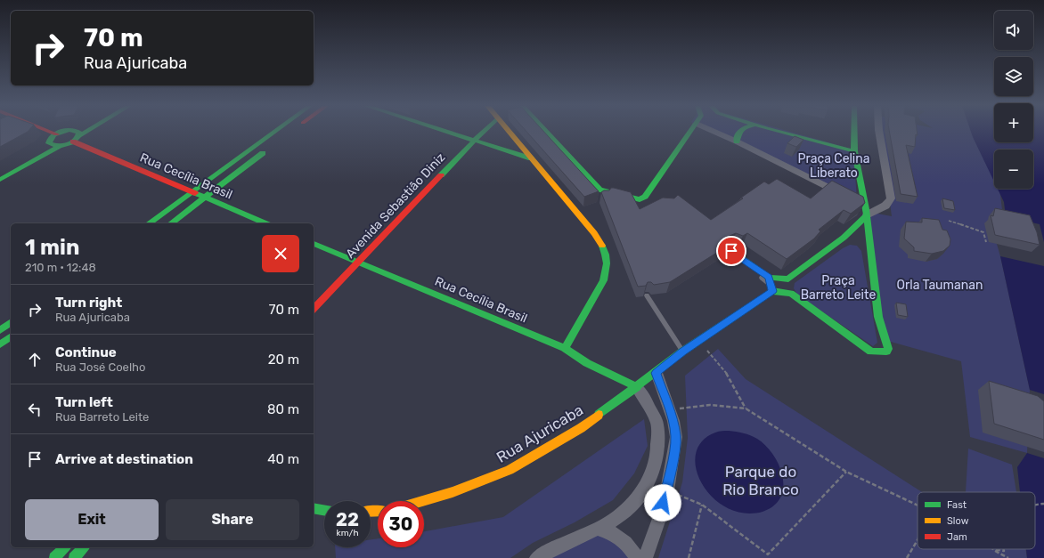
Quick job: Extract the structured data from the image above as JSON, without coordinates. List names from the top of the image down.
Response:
{
  "streets": {
    "street": ["Rua Cecília Brasil", "Avenida Sebastião Diniz", "Rua Ajuricaba"]
  },
  "crossings": [
    ["Rua Cecília Brasil", "Avenida Sebastião Diniz"],
    ["Rua Cecília Brasil", "Rua Ajuricaba"]
  ],
  "parks": [
    "Praça Celina Liberato",
    "Praça Barreto Leite",
    "Orla Taumanan",
    "Parque do Rio Branco"
  ],
  "legend": ["Fast", "Slow", "Jam"],
  "page": {
    "map_buttons": ["+", "−"],
    "turn": ["70 m", "Rua Ajuricaba"],
    "heading": ["1 min", "210 m · 12:48"],
    "list": [
      {
        "name": "Turn right",
        "note": "Rua Ajuricaba",
        "value": "70 m"
      },
      {
        "name": "Continue",
        "note": "Rua José Coelho",
        "value": "20 m"
      },
      {
        "name": "Turn left",
        "note": "Rua Barreto Leite",
        "value": "80 m"
      },
      {
        "name": "Arrive at destination",
        "value": "40 m"
      }
    ],
    "buttons": ["Exit", "Share"],
    "speed": "22 km/h",
    "limit": "30"
  }
}
